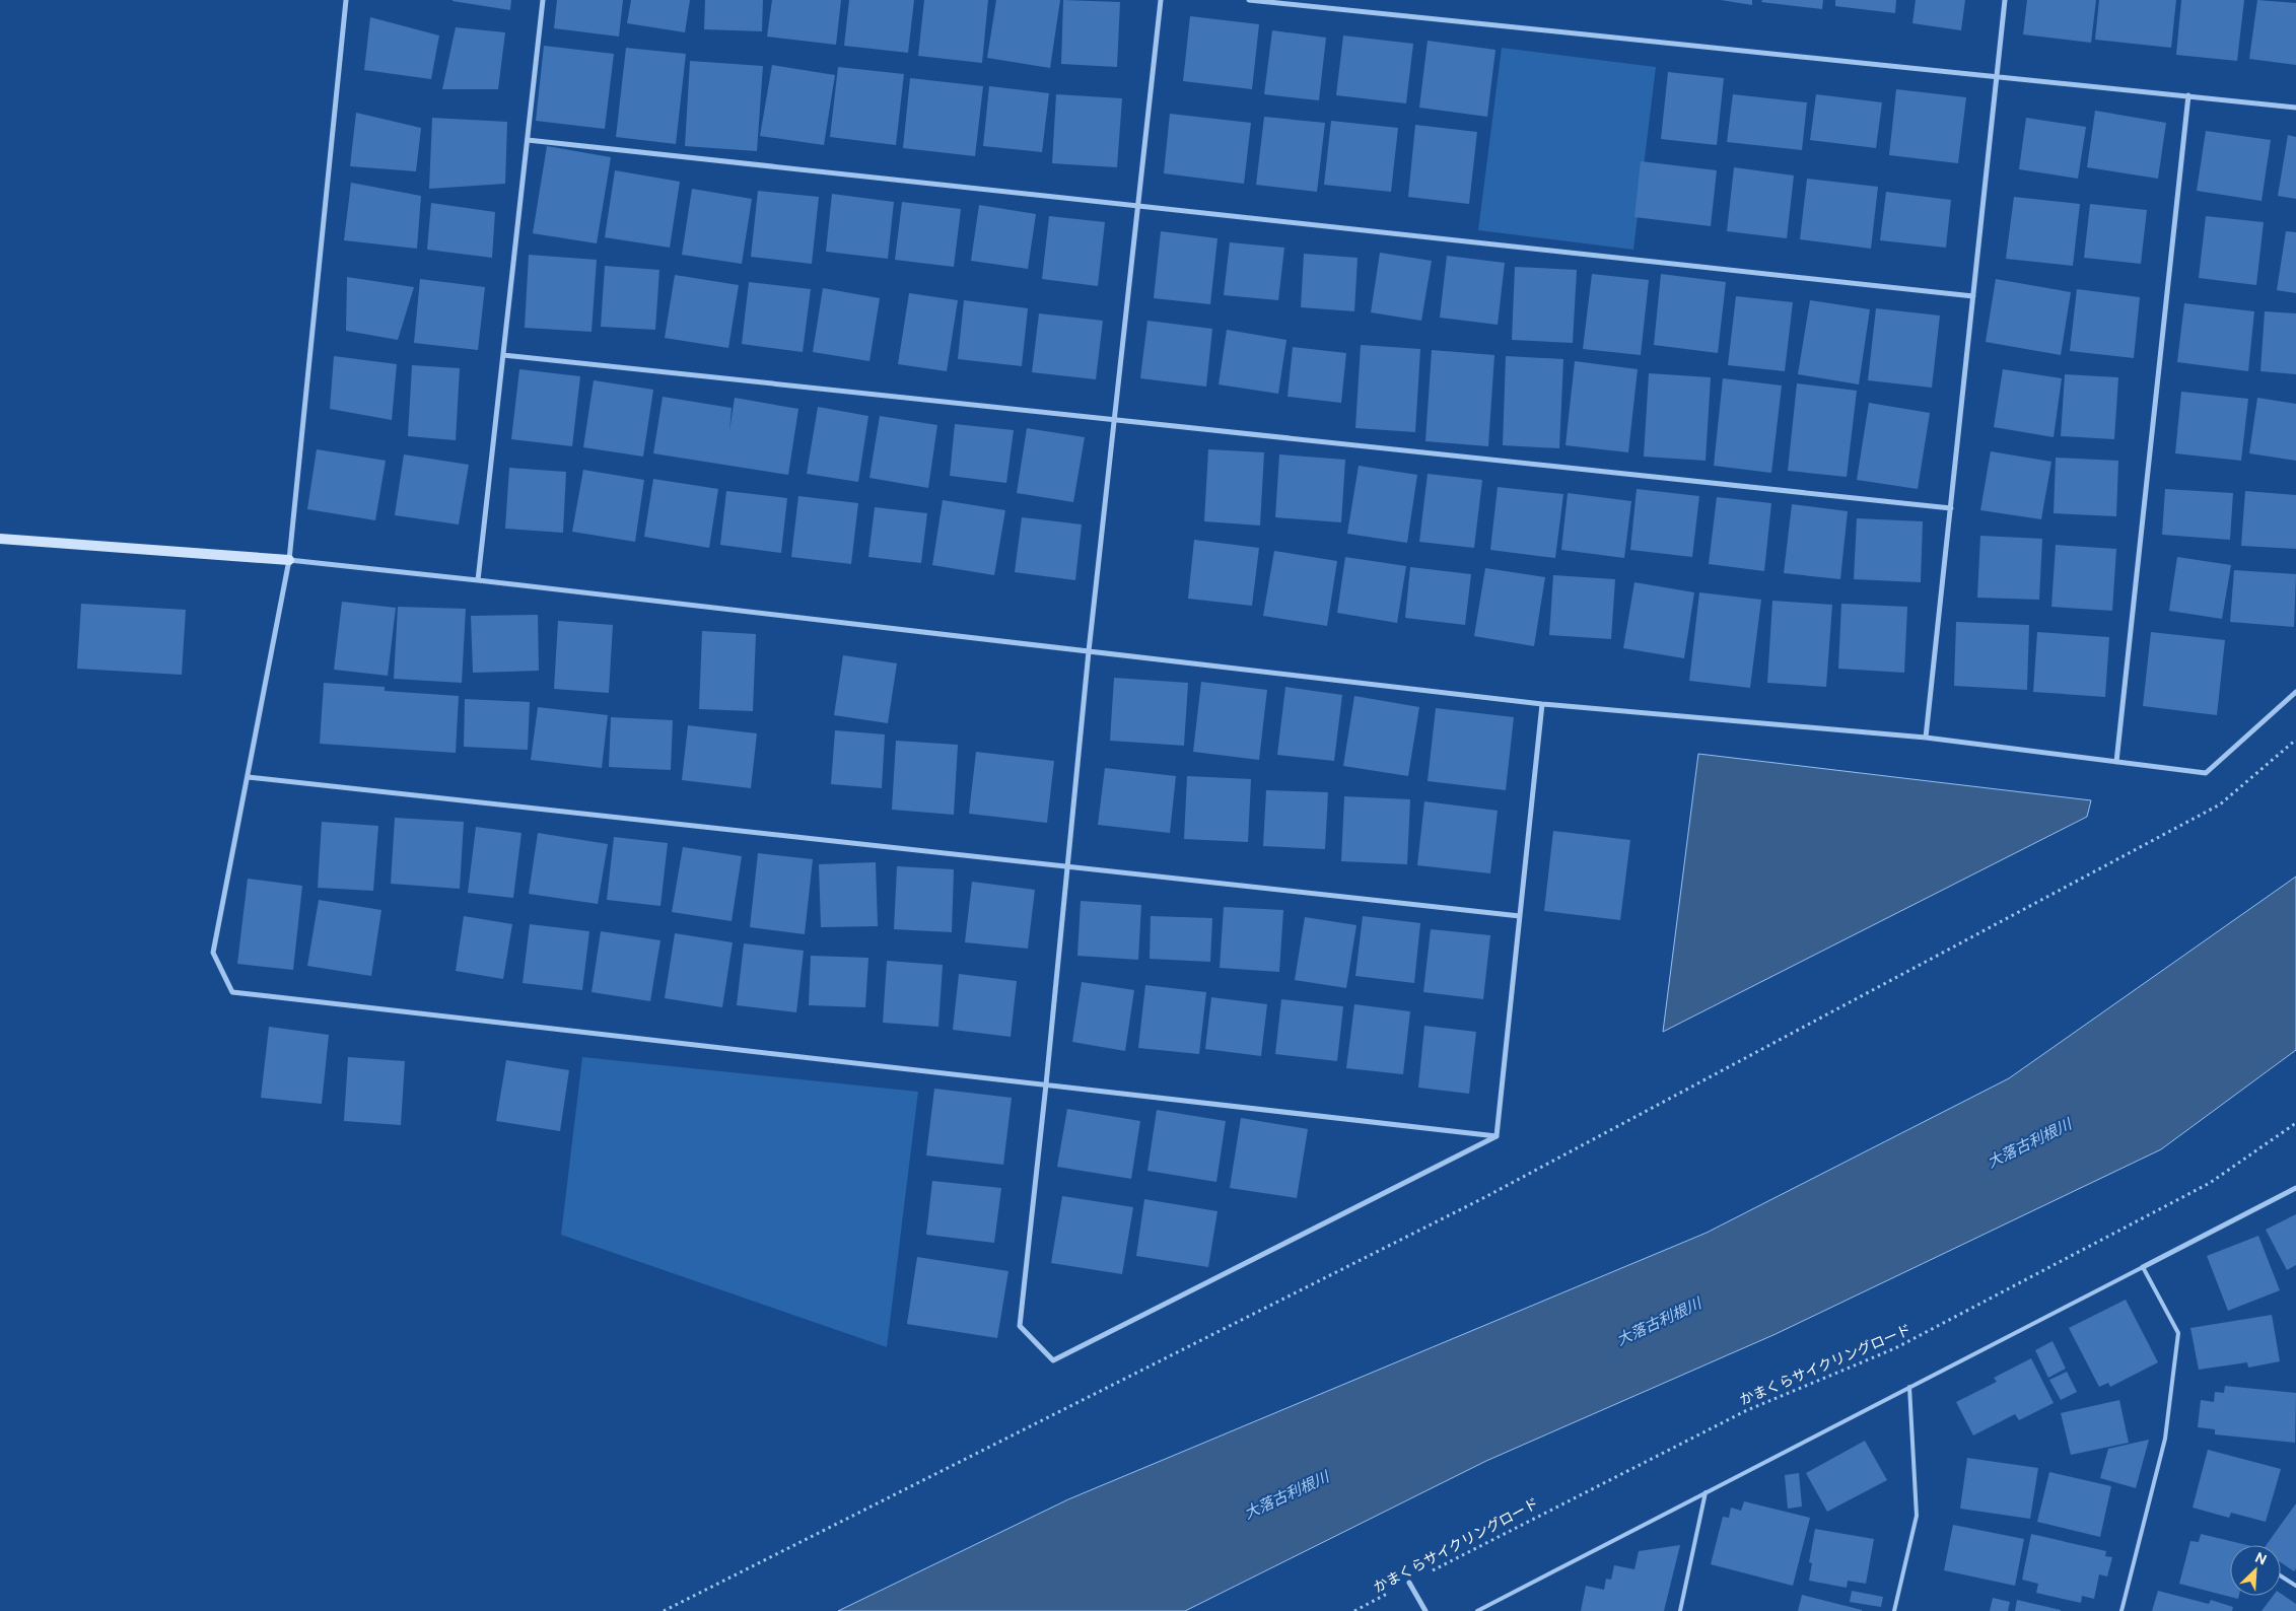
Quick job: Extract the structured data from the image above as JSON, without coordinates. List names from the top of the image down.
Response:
{
  "streets": {
    "path": ["かまくらサイクリングロード"]
  },
  "water": ["大落古利根川"],
  "north": "top right"
}
